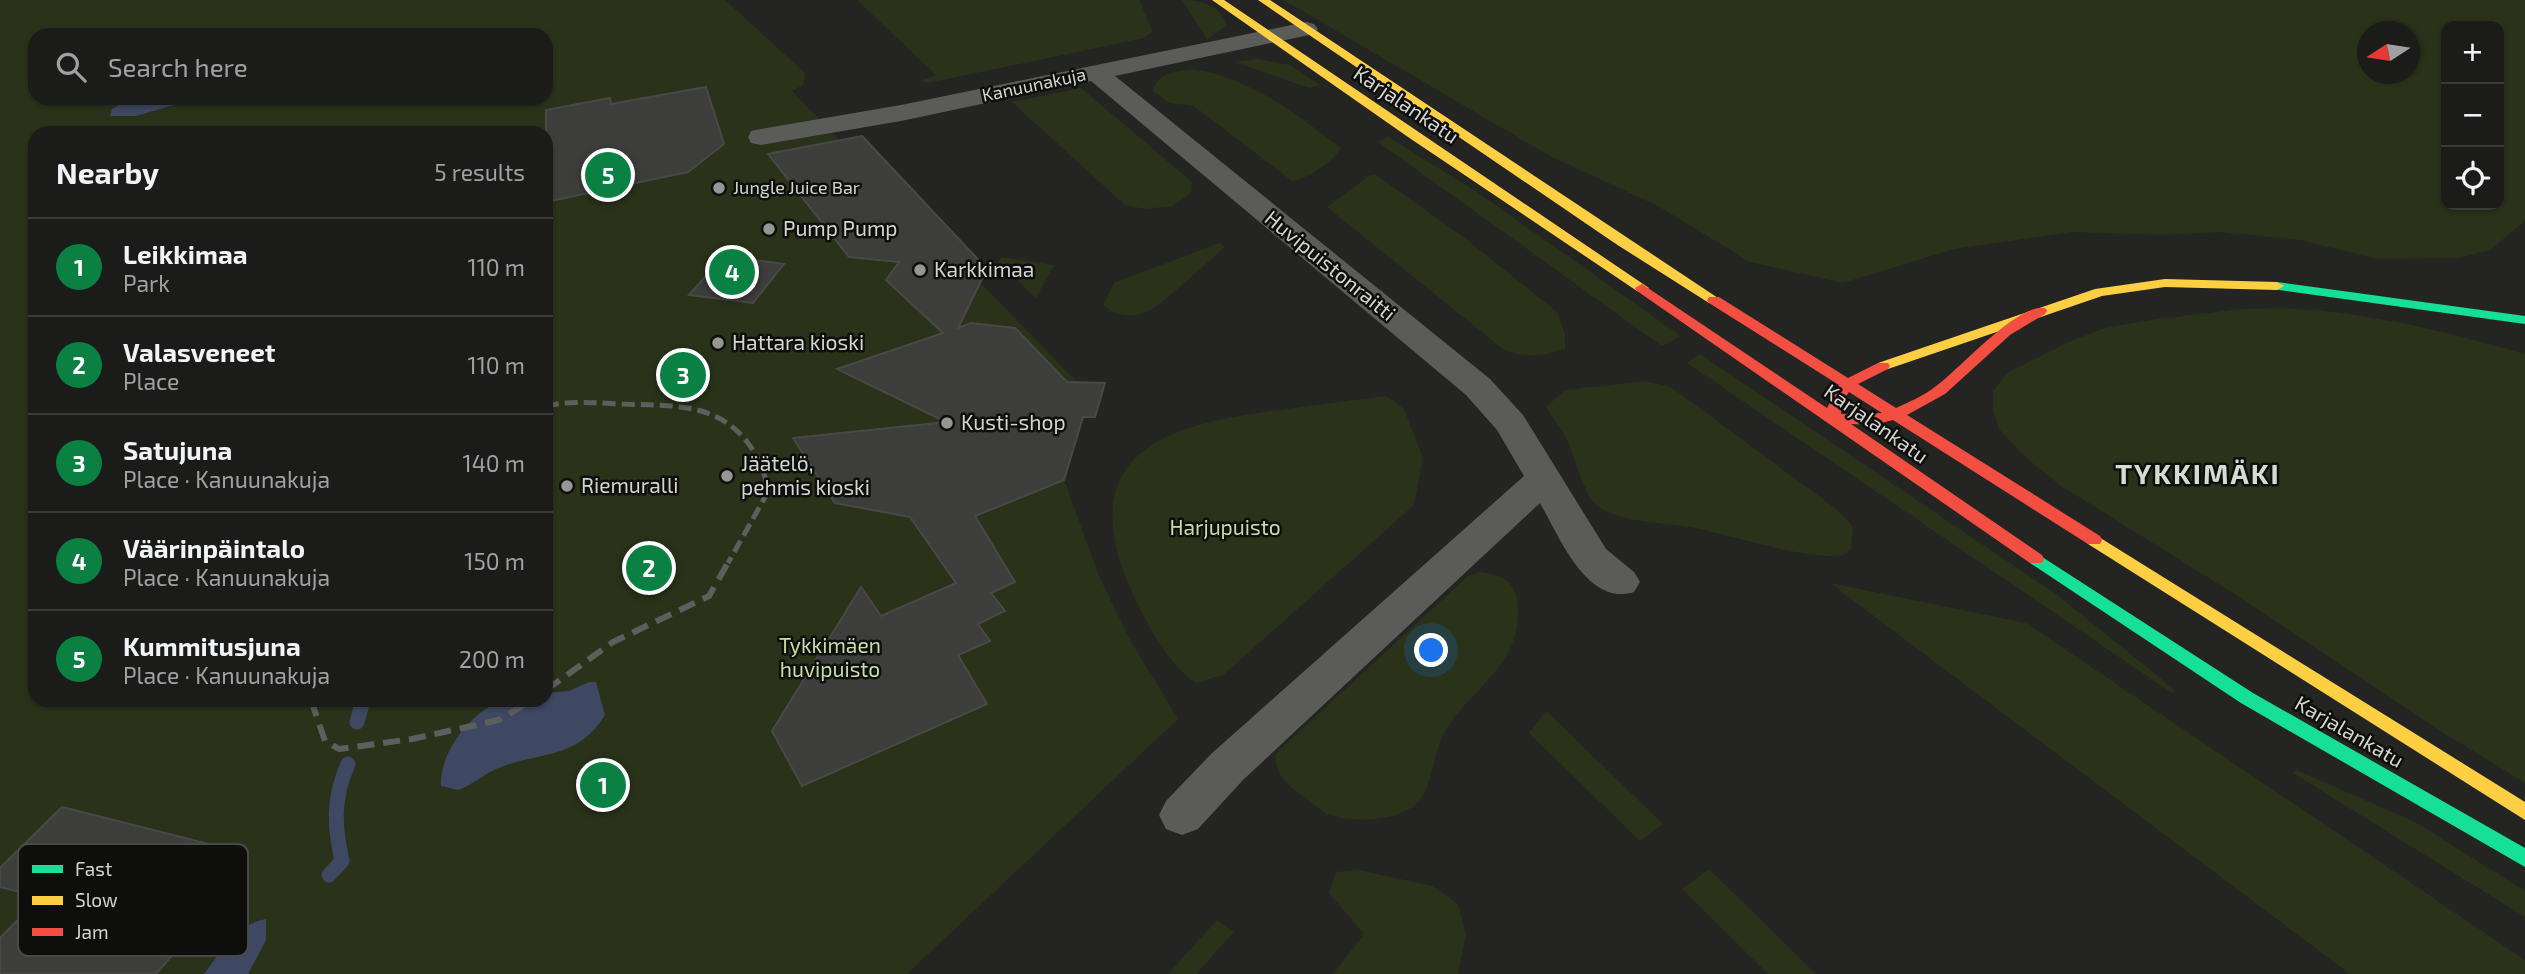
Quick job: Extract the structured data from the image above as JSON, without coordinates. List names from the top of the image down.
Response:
{
  "streets": {
    "main road": ["Karjalankatu"],
    "street": ["Kanuunakuja", "Huvipuistonraitti"]
  },
  "crossings": [
    ["Kanuunakuja", "Karjalankatu"],
    ["Kanuunakuja", "Huvipuistonraitti"]
  ],
  "districts": ["TYKKIMÄKI"],
  "parks": ["Harjupuisto", "Tykkimäen huvipuisto"],
  "places": [
    "Jungle Juice Bar",
    "Pump Pump",
    "Karkkimaa",
    "Hattara kioski",
    "Kusti-shop",
    "Jäätelö, pehmis kioski",
    "Riemuralli"
  ],
  "legend": ["Fast", "Slow", "Jam"],
  "north": "left",
  "page": {
    "map_buttons": ["+", "−"],
    "search": "Search here",
    "heading": ["Nearby", "5 results"],
    "pins": [
      "5",
      "4",
      "3",
      "2",
      "1"
    ],
    "list": [
      {
        "mark": "1",
        "name": "Leikkimaa",
        "note": "Park",
        "value": "110 m"
      },
      {
        "mark": "2",
        "name": "Valasveneet",
        "note": "Place",
        "value": "110 m"
      },
      {
        "mark": "3",
        "name": "Satujuna",
        "note": "Place · Kanuunakuja",
        "value": "140 m"
      },
      {
        "mark": "4",
        "name": "Väärinpäintalo",
        "note": "Place · Kanuunakuja",
        "value": "150 m"
      },
      {
        "mark": "5",
        "name": "Kummitusjuna",
        "note": "Place · Kanuunakuja",
        "value": "200 m"
      }
    ]
  }
}
